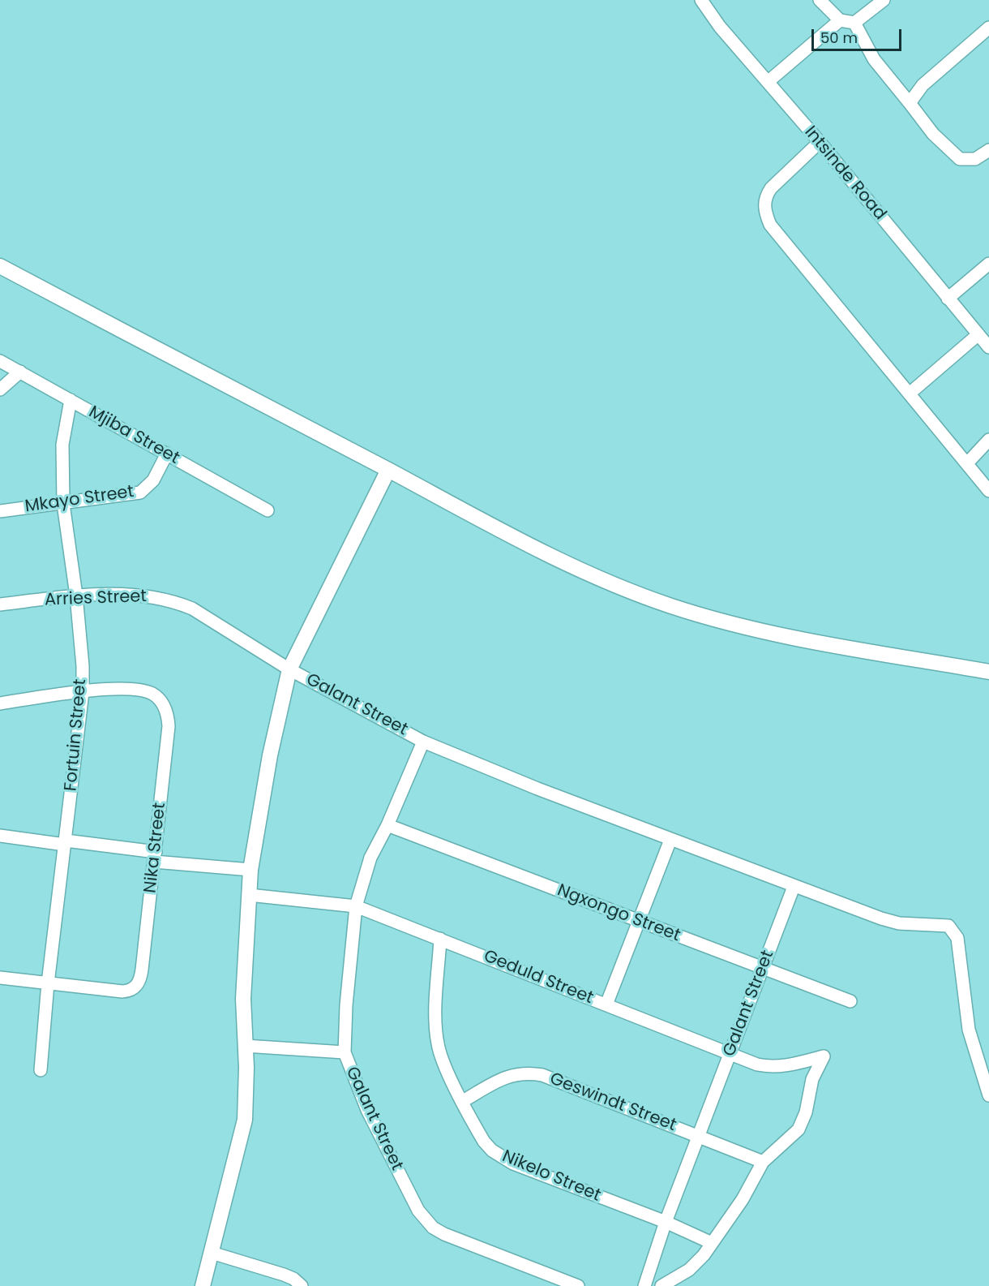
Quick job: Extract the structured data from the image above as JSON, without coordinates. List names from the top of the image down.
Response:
{
  "streets": {
    "street": [
      "Intsinde Road",
      "Mjiba Street",
      "Mkayo Street",
      "Arries Street",
      "Galant Street",
      "Fortuin Street",
      "Nika Street",
      "Ngxongo Street",
      "Geduld Street",
      "Geswindt Street",
      "Nikelo Street"
    ]
  },
  "crossings": [
    ["Mjiba Street", "Mkayo Street"],
    ["Mjiba Street", "Fortuin Street"],
    ["Mkayo Street", "Fortuin Street"],
    ["Arries Street", "Galant Street"],
    ["Arries Street", "Fortuin Street"],
    ["Galant Street", "Ngxongo Street"],
    ["Galant Street", "Geduld Street"],
    ["Galant Street", "Geswindt Street"],
    ["Galant Street", "Nikelo Street"],
    ["Fortuin Street", "Nika Street"],
    ["Geduld Street", "Geswindt Street"],
    ["Geduld Street", "Nikelo Street"],
    ["Geswindt Street", "Nikelo Street"]
  ],
  "scale_bar": "50 m"
}
